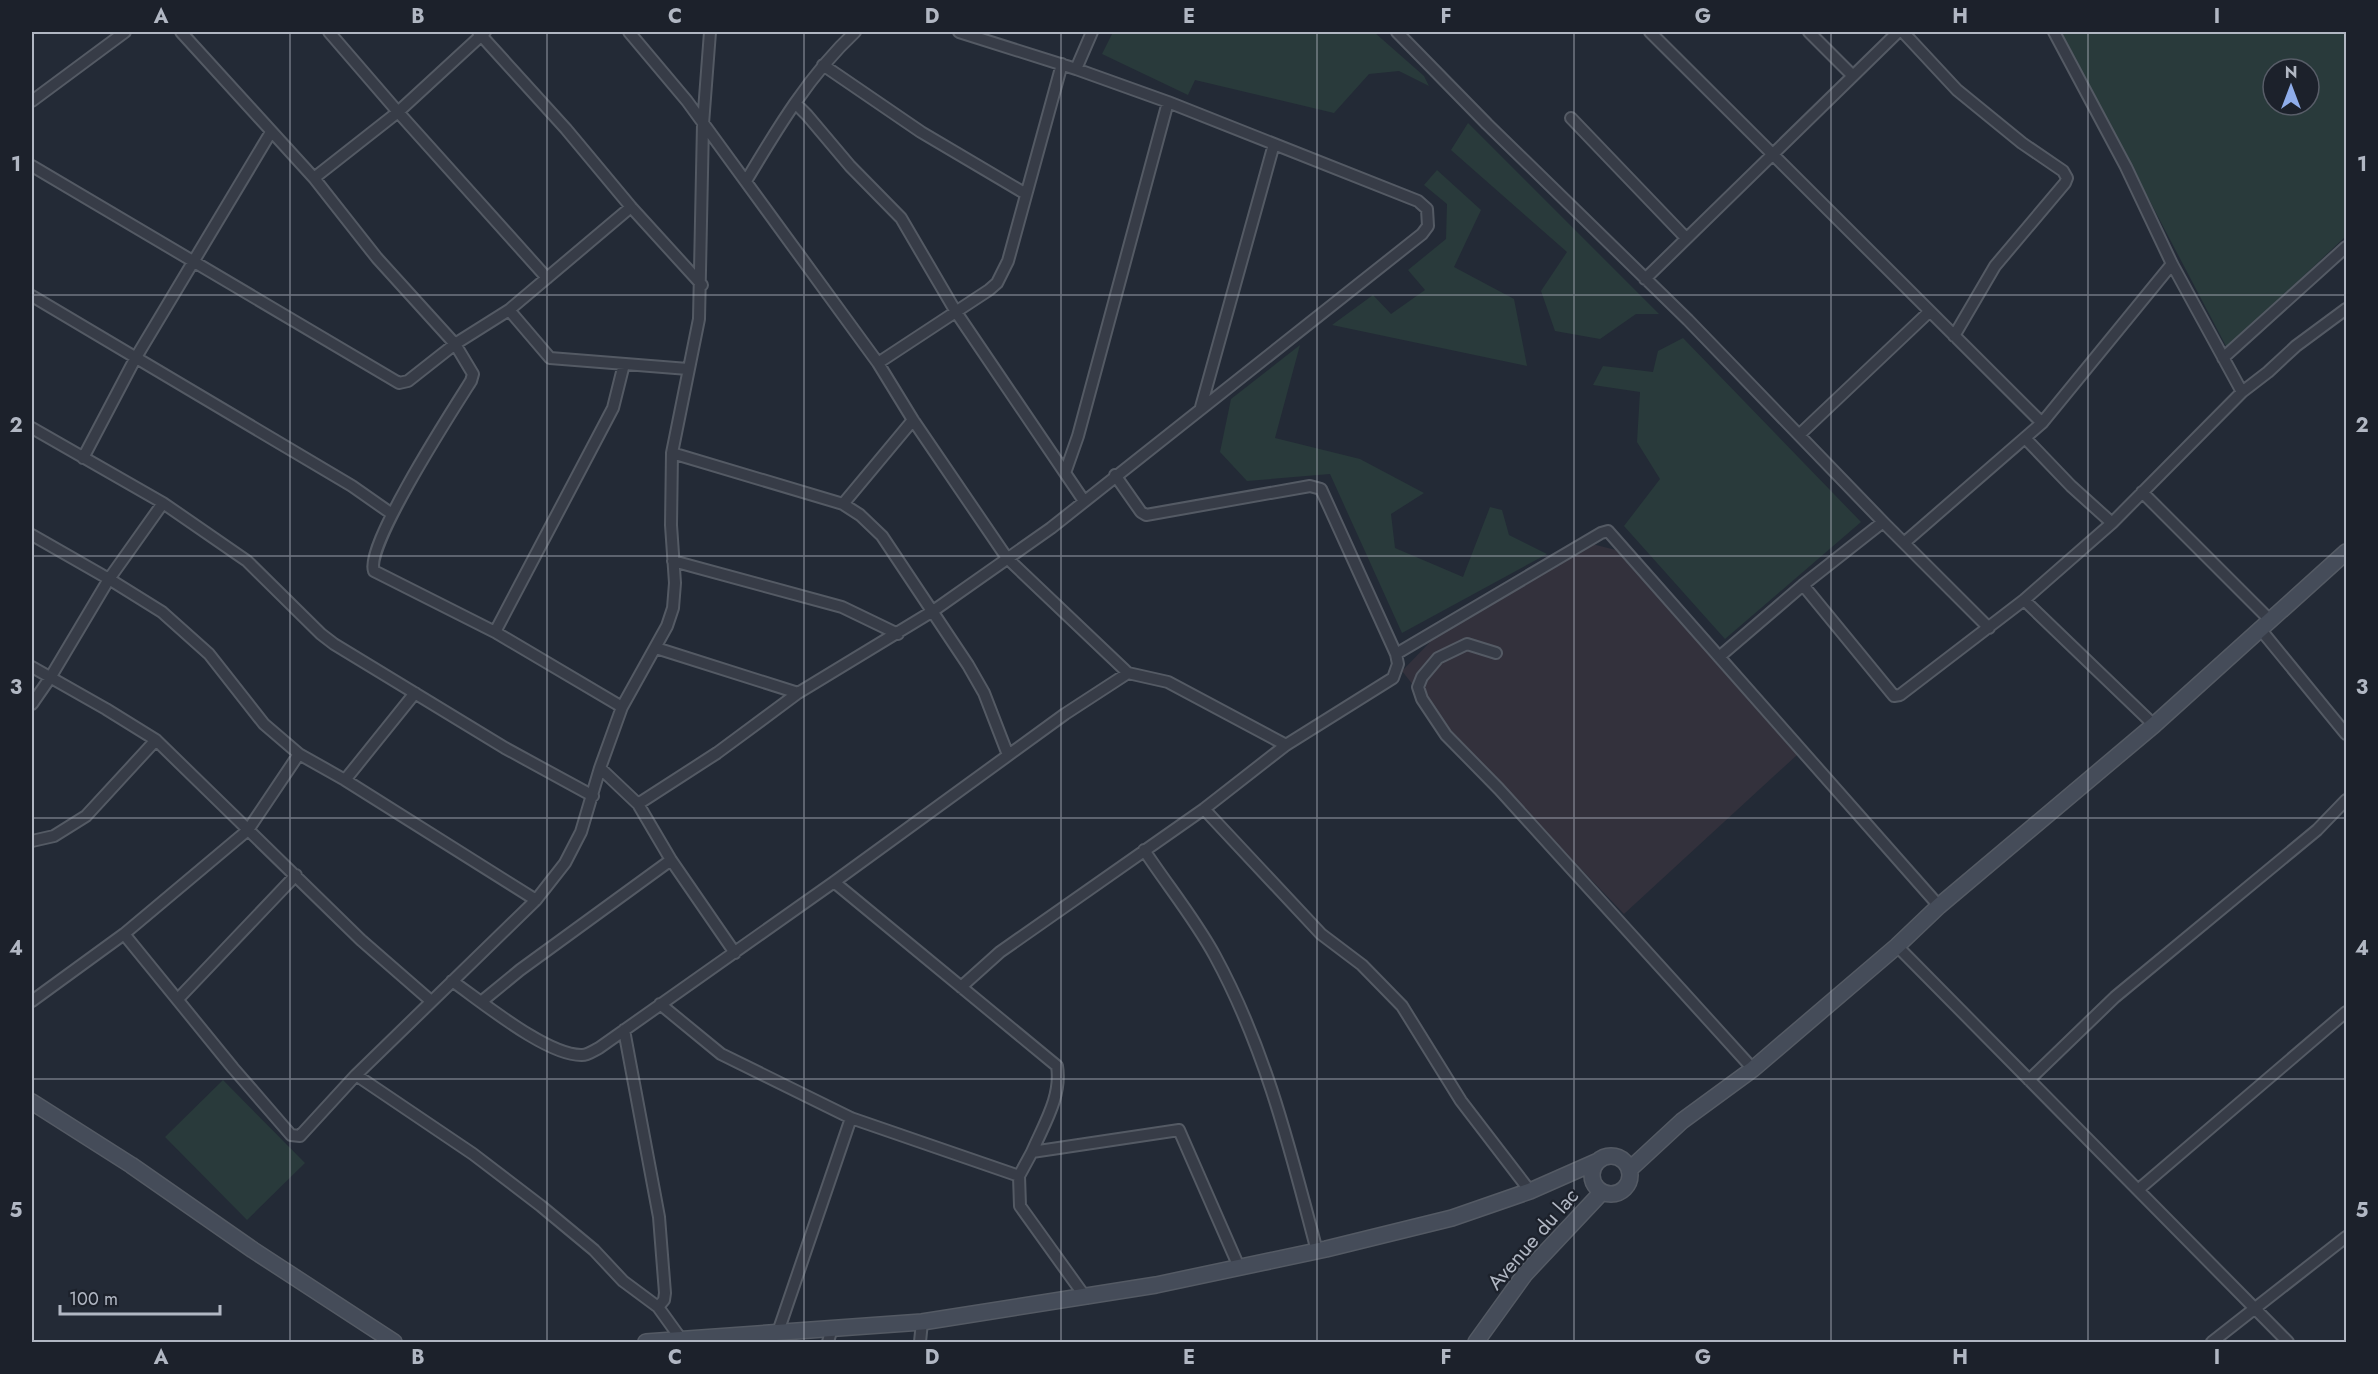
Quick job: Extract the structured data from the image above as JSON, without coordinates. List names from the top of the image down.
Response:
{
  "streets": {
    "street": ["Avenue du lac"]
  },
  "scale_bar": "100 m",
  "north": "top",
  "grid": {
    "columns": [
      "A",
      "B",
      "C",
      "D",
      "E",
      "F",
      "G",
      "H",
      "I"
    ],
    "rows": [
      "1",
      "2",
      "3",
      "4",
      "5"
    ]
  }
}
